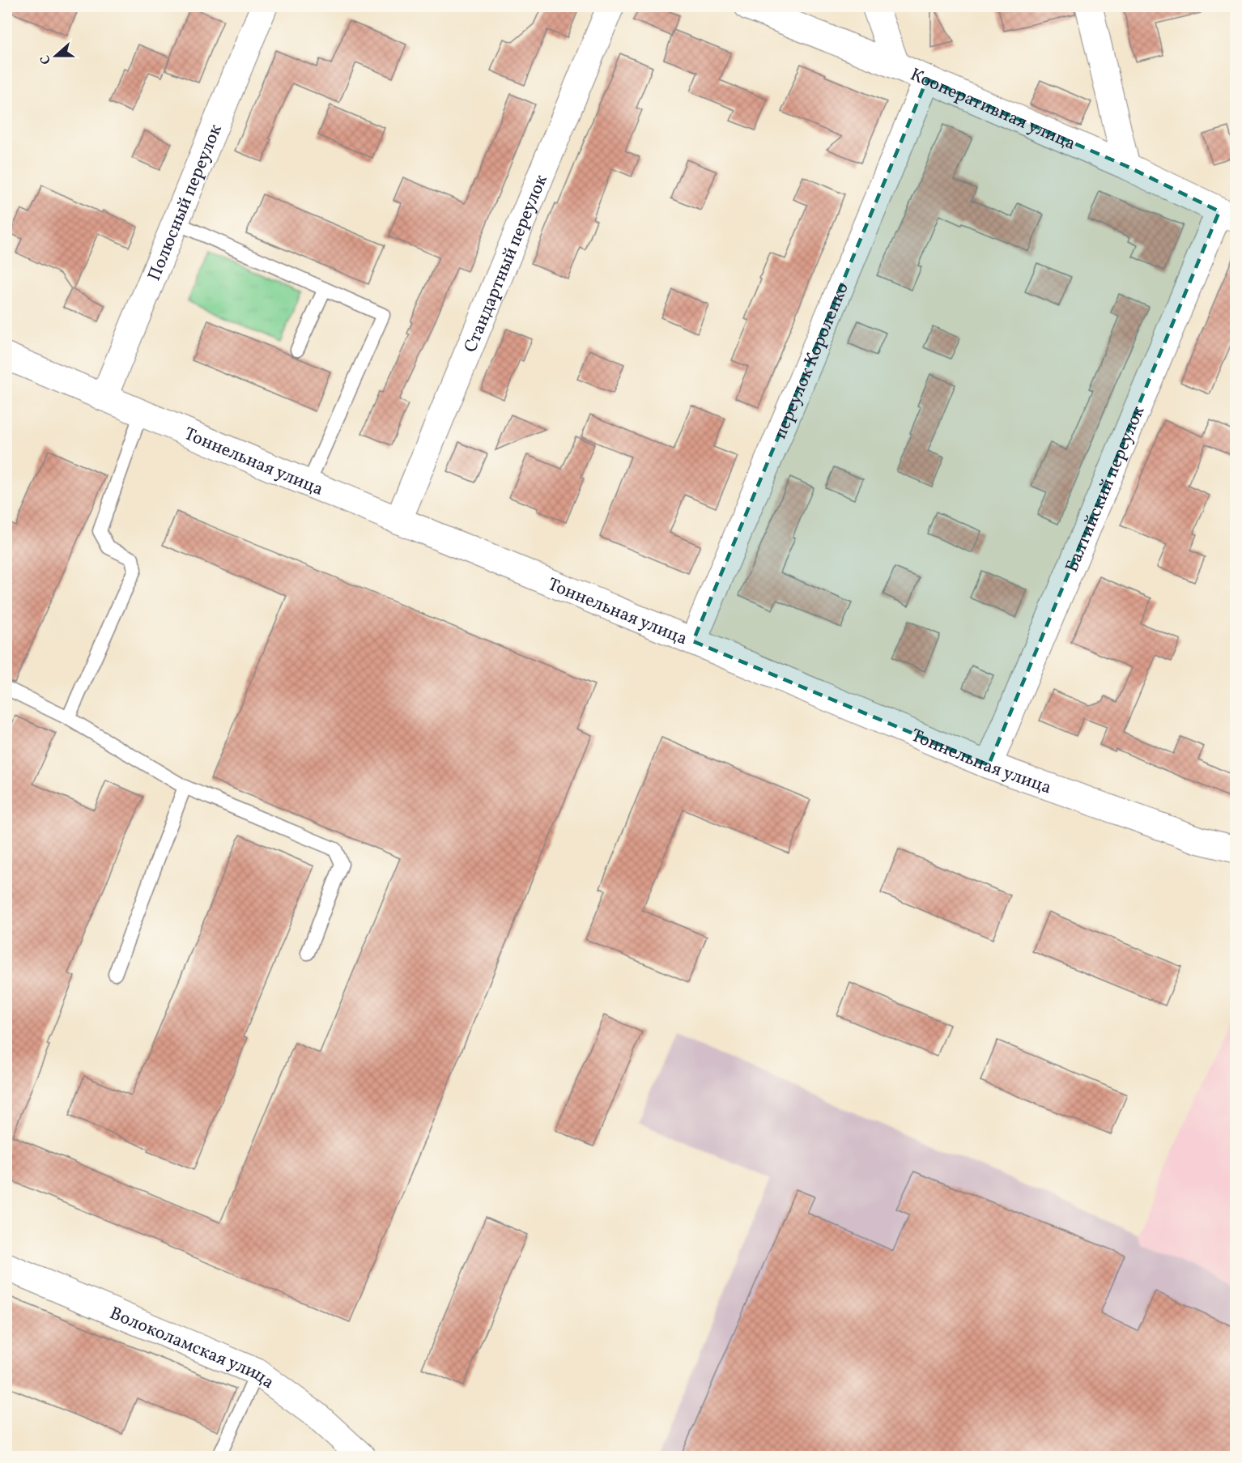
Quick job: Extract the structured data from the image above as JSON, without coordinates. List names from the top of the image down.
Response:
{
  "streets": {
    "street": [
      "Кооперативная улица",
      "Полюсный переулок",
      "Стандартный переулок",
      "переулок Короленко",
      "Тоннельная улица",
      "Балтийский переулок",
      "Волоколамская улица"
    ]
  },
  "crossings": [
    ["Кооперативная улица", "переулок Короленко"],
    ["Кооперативная улица", "Балтийский переулок"],
    ["Полюсный переулок", "Тоннельная улица"],
    ["Стандартный переулок", "Тоннельная улица"],
    ["переулок Короленко", "Тоннельная улица"],
    ["Тоннельная улица", "Балтийский переулок"]
  ],
  "north": "left"
}
